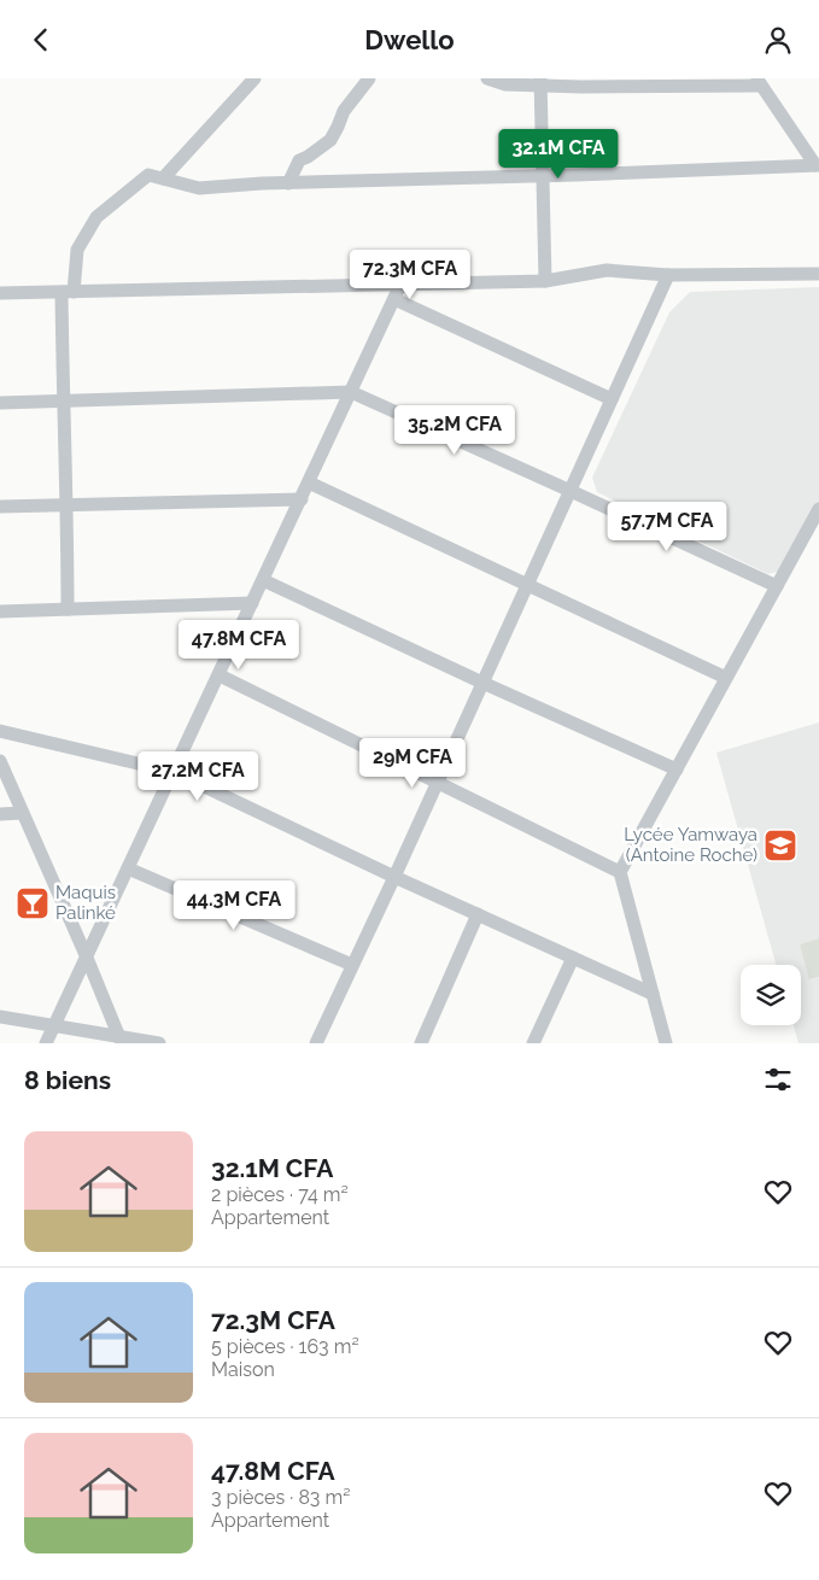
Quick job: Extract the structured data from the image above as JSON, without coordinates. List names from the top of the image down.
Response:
{
  "places": {
    "school or university": ["Lycée Yamwaya (Antoine Roche)"],
    "bar": ["Maquis Palinké"]
  },
  "page": {
    "header": "Dwello",
    "price": [
      "32.1M CFA",
      "72.3M CFA",
      "35.2M CFA",
      "57.7M CFA",
      "47.8M CFA",
      "29M CFA",
      "27.2M CFA",
      "44.3M CFA"
    ],
    "heading": "8 biens",
    "list": [
      {
        "name": "32.1M CFA",
        "note": "2 pièces · 74 m² · Appartement"
      },
      {
        "name": "72.3M CFA",
        "note": "5 pièces · 163 m² · Maison"
      },
      {
        "name": "47.8M CFA",
        "note": "3 pièces · 83 m² · Appartement"
      }
    ]
  }
}
